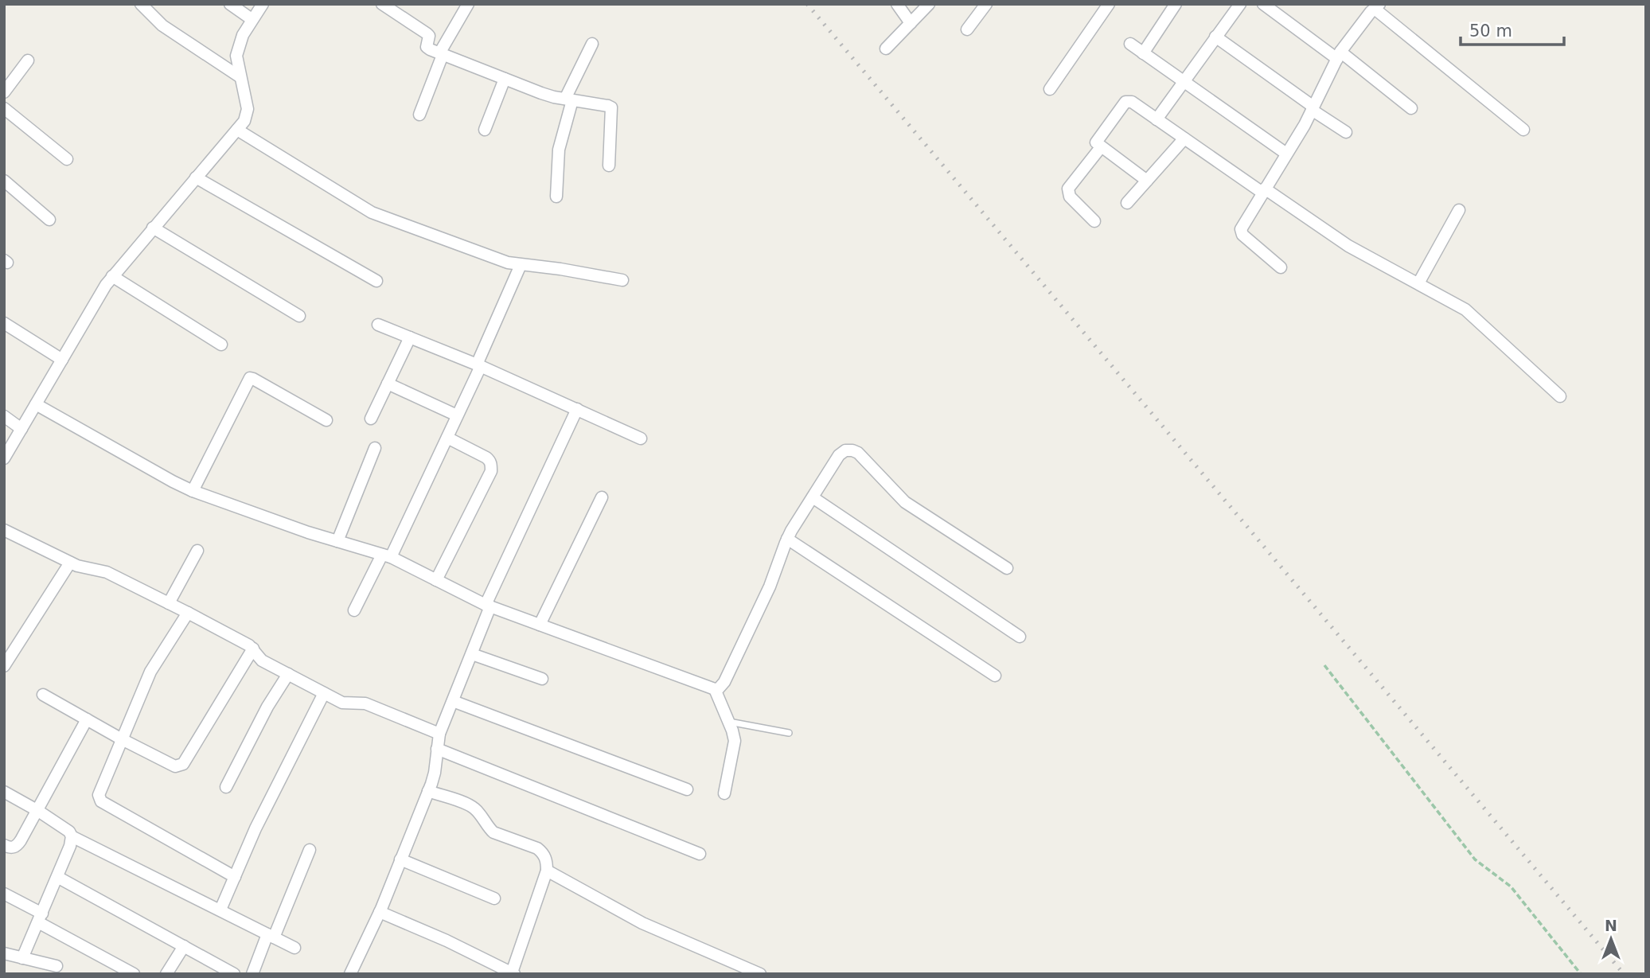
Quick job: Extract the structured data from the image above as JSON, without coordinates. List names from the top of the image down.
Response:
{
  "scale_bar": "50 m",
  "north": "top"
}
